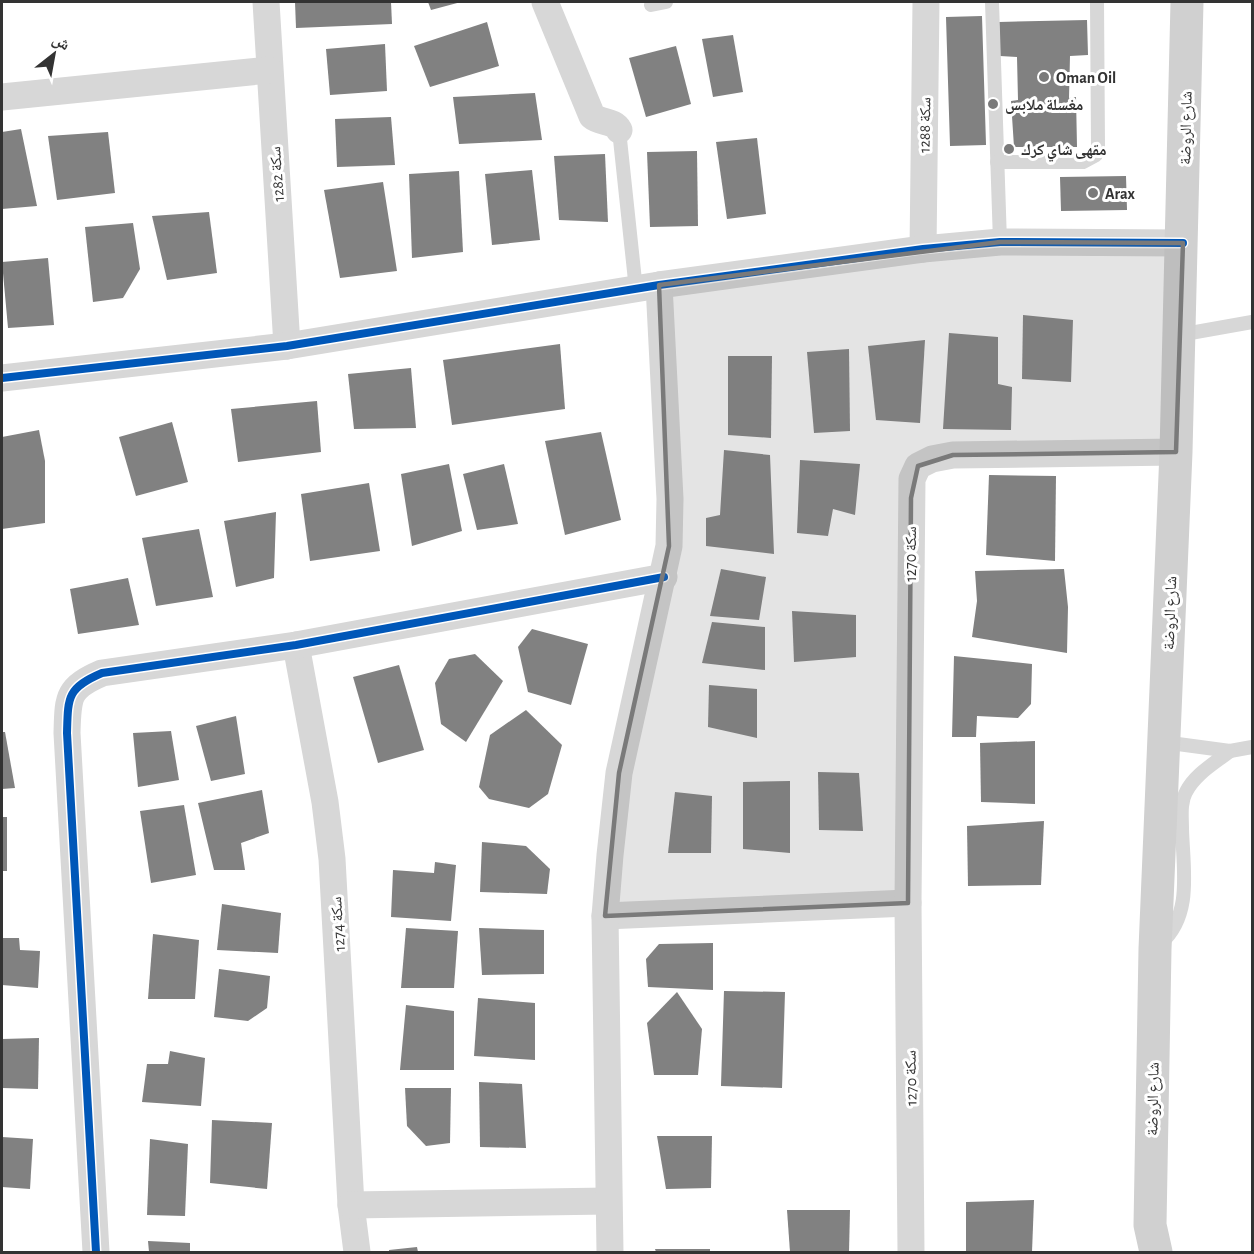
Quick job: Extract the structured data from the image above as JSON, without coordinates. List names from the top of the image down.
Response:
{
  "streets": {
    "main road": ["شارع الروضة"],
    "street": [
      "سكة 1288",
      "سكة 1282",
      "سكة 1270",
      "سكة 1274"
    ]
  },
  "crossings": [
    ["شارع الروضة", "سكة 1270"]
  ],
  "places": [
    "Oman Oil",
    "مغسلة ملابس",
    "مقهى شاي كرك",
    "Arax"
  ],
  "north": "top right"
}
